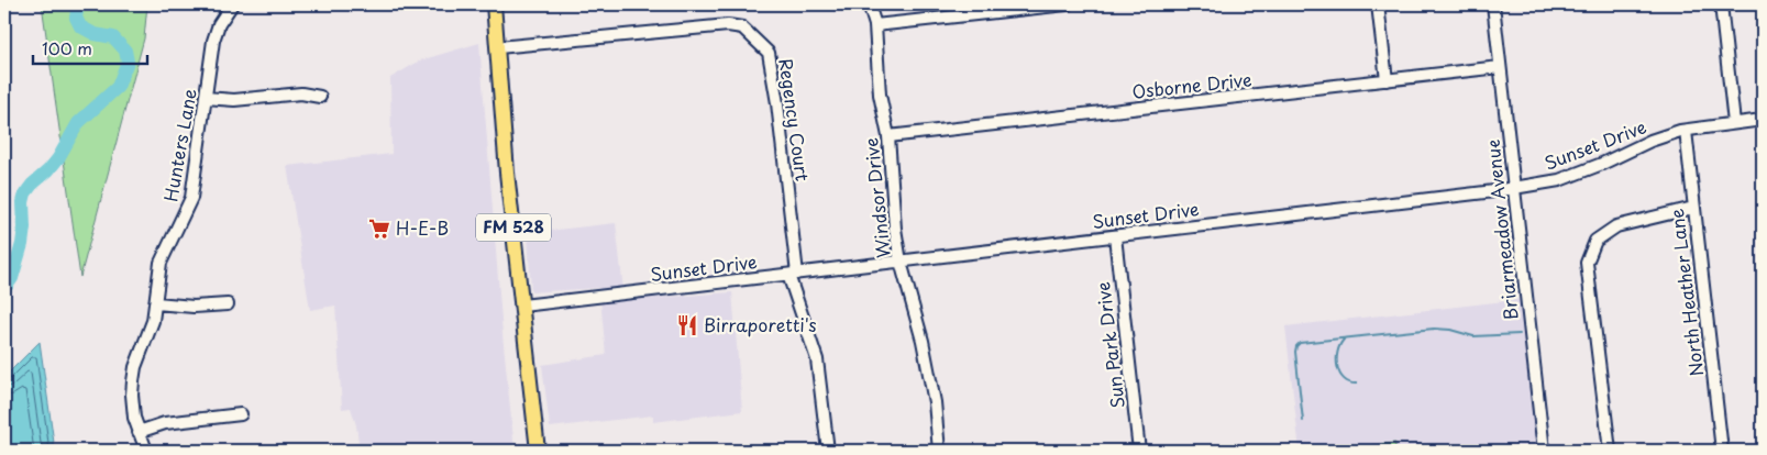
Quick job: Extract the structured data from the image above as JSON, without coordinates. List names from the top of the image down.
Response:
{
  "streets": {
    "main road": ["FM 528"],
    "street": [
      "Osborne Drive",
      "Regency Court",
      "Hunters Lane",
      "Sunset Drive",
      "Windsor Drive",
      "Briarmeadow Avenue",
      "North Heather Lane",
      "Sun Park Drive"
    ]
  },
  "crossings": [
    ["Osborne Drive", "Windsor Drive"],
    ["Osborne Drive", "Briarmeadow Avenue"],
    ["Regency Court", "Sunset Drive"],
    ["Regency Court", "FM 528"],
    ["Sunset Drive", "Windsor Drive"],
    ["Sunset Drive", "FM 528"],
    ["Sunset Drive", "Briarmeadow Avenue"],
    ["Sunset Drive", "North Heather Lane"],
    ["Sunset Drive", "Sun Park Drive"]
  ],
  "places": {
    "supermarket": ["H-E-B"],
    "restaurant": ["Birraporetti's"]
  },
  "scale_bar": "100 m"
}
